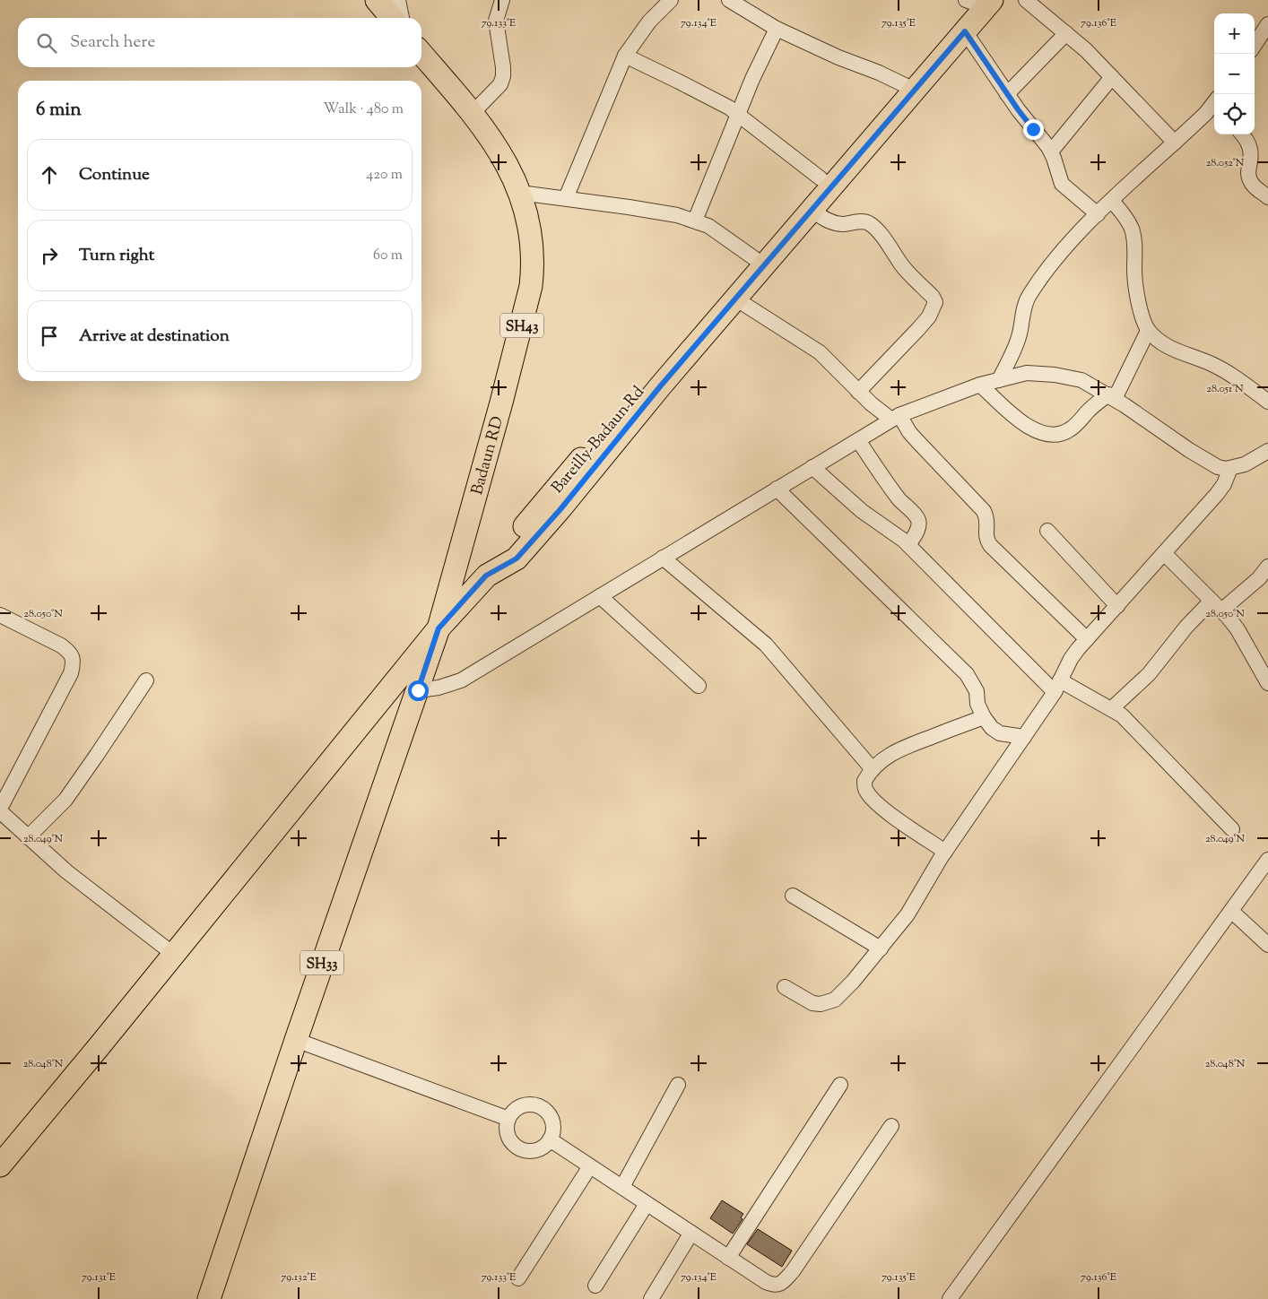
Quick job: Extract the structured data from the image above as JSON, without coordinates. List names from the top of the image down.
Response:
{
  "streets": {
    "main road": [
      "SH43",
      "Bareilly-Badaun Rd",
      "Badaun RD",
      "SH33"
    ]
  },
  "crossings": [
    ["Bareilly-Badaun Rd", "SH33"],
    ["Badaun RD", "SH33"]
  ],
  "page": {
    "map_buttons": ["+", "−"],
    "search": "Search here",
    "heading": ["6 min", "Walk · 480 m"],
    "list": [
      ["Continue", "420 m"],
      ["Turn right", "60 m"],
      "Arrive at destination"
    ]
  },
  "coordinates": [
    "79.133°E",
    "79.134°E",
    "79.135°E",
    "79.136°E",
    "28.052°N",
    "28.051°N",
    "28.050°N",
    "28.049°N",
    "28.048°N",
    "79.131°E",
    "79.132°E"
  ]
}
